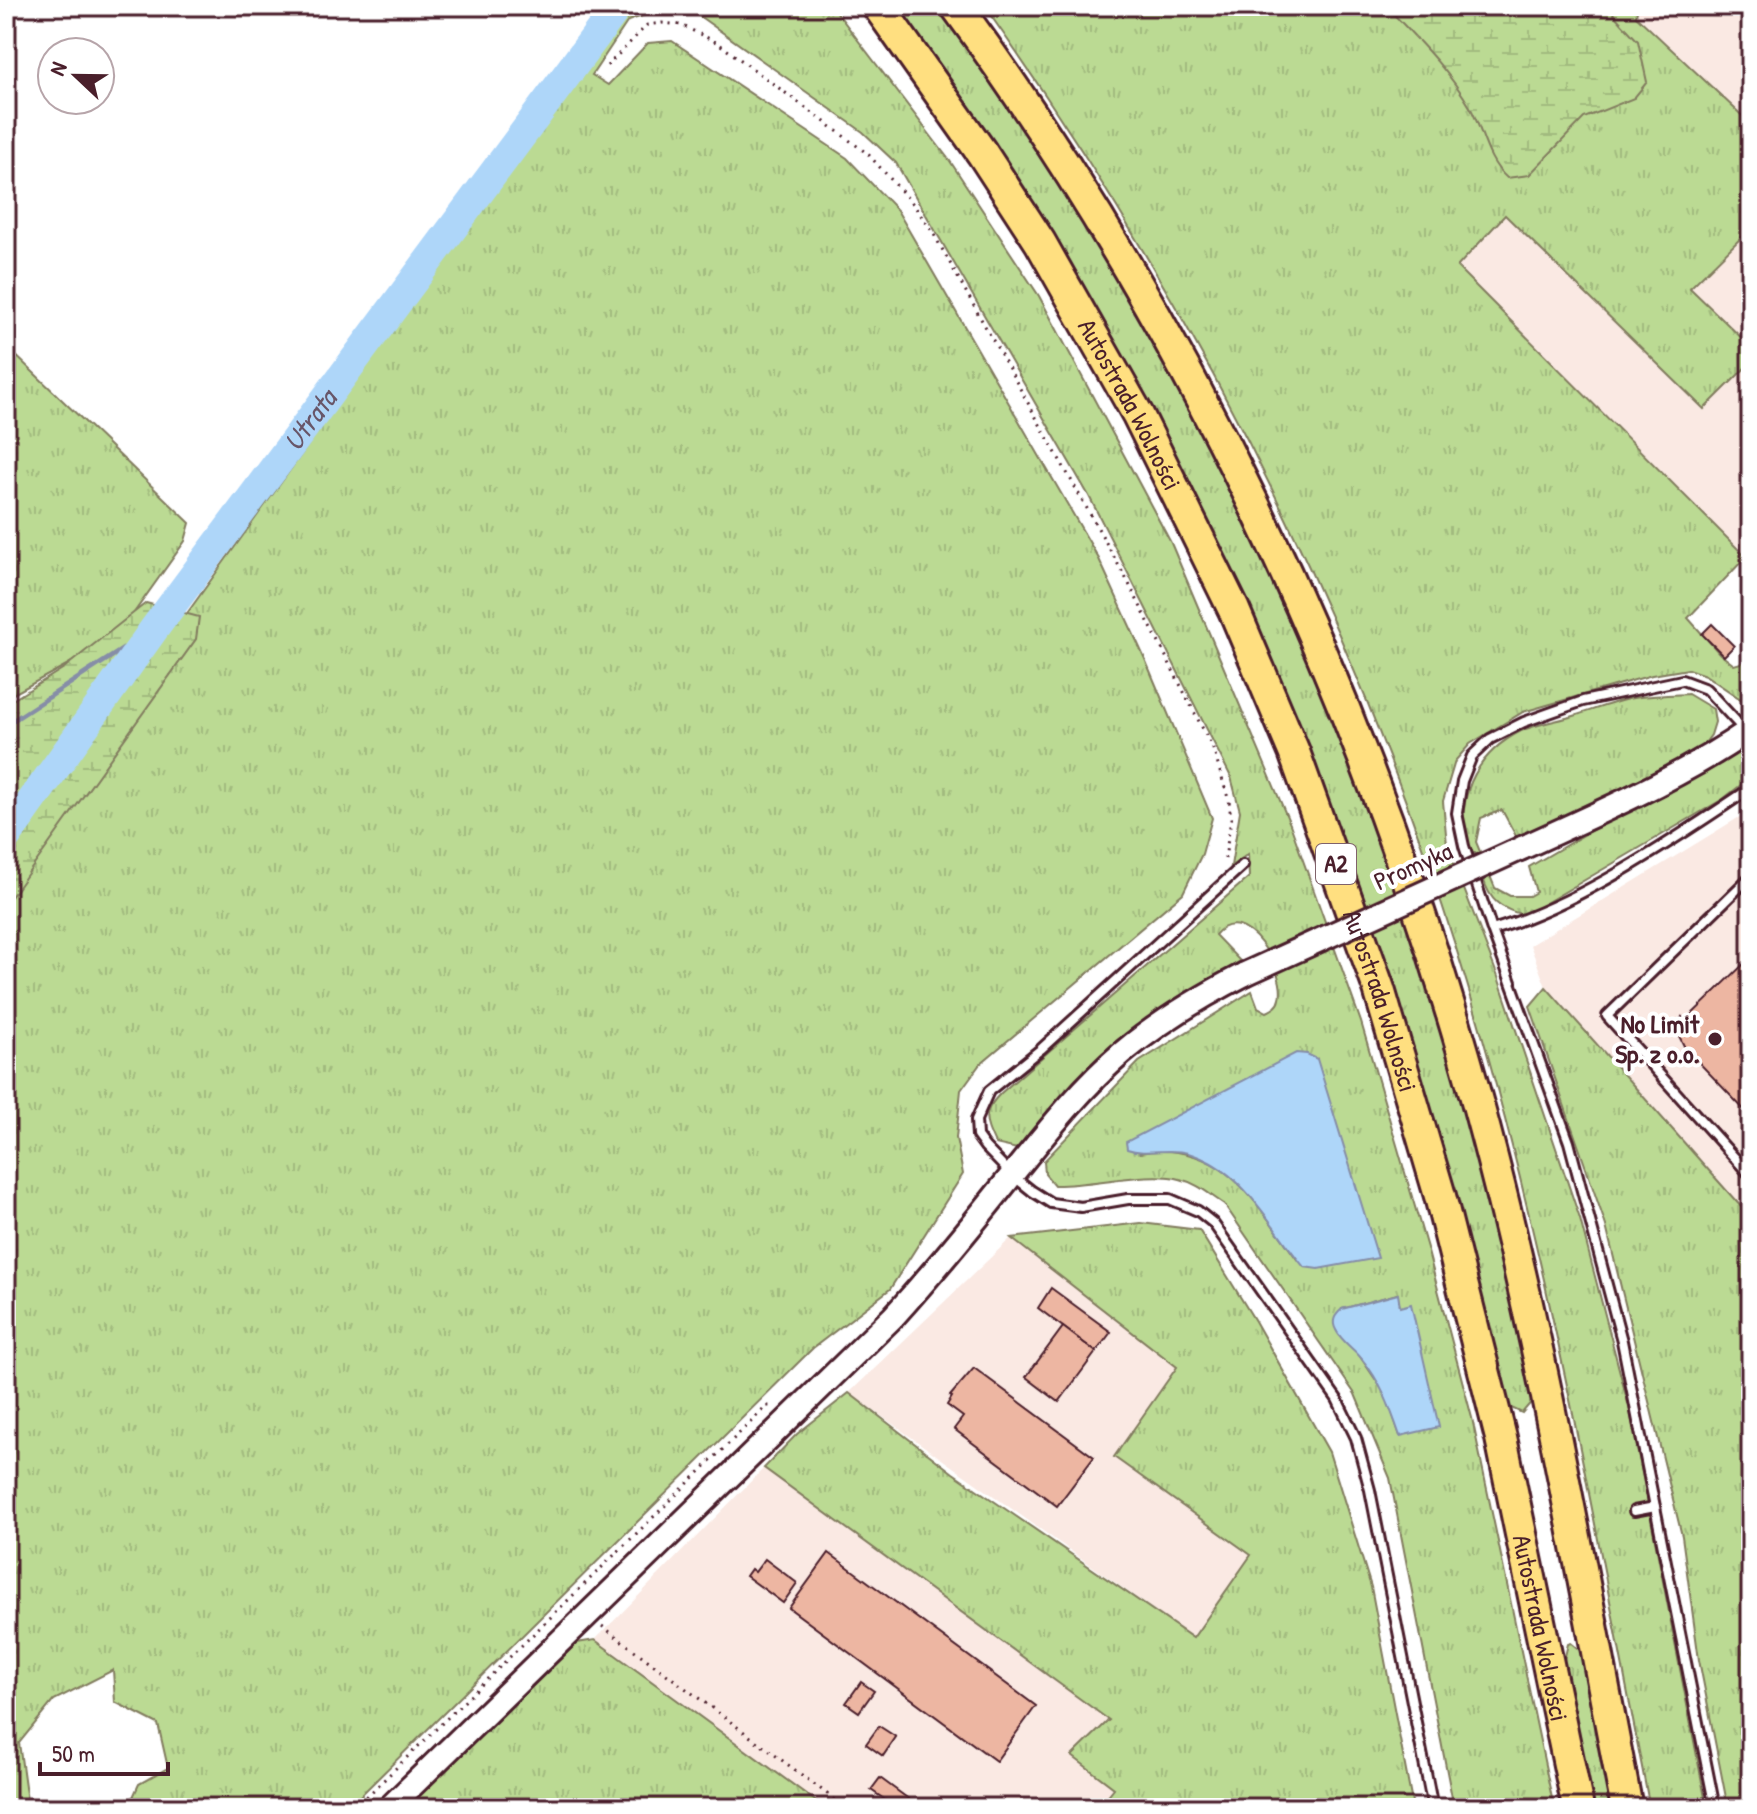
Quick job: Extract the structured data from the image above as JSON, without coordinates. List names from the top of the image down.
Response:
{
  "streets": {
    "highway": ["Autostrada Wolności", "A2"],
    "street": ["Promyka"]
  },
  "water": ["Utrata"],
  "places": ["No Limit Sp. z o.o."],
  "scale_bar": "50 m",
  "north": "left"
}
